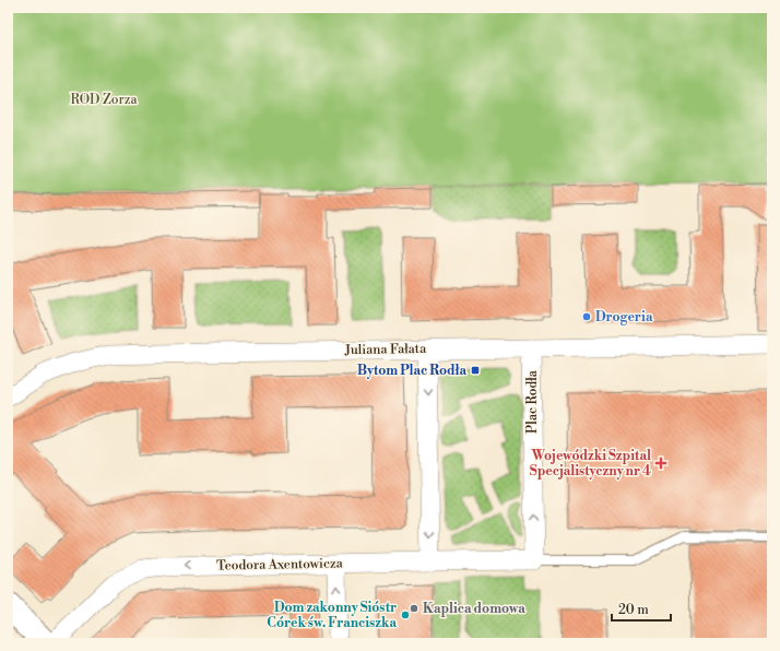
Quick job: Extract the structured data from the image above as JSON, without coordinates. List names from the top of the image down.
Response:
{
  "streets": {
    "street": ["Juliana Fałata", "Plac Rodła", "Teodora Axentowicza"]
  },
  "crossings": [
    ["Juliana Fałata", "Plac Rodła"],
    ["Plac Rodła", "Teodora Axentowicza"]
  ],
  "one_way": ["Teodora Axentowicza"],
  "parks": ["ROD Zorza"],
  "places": {
    "other": ["Drogeria", "Kaplica domowa", "Dom zakonny Sióstr Córek św. Franciszka"],
    "transit": ["Bytom Plac Rodła"],
    "health": ["Wojewódzki Szpital Specjalistyczny nr 4"]
  },
  "scale_bar": "20 m"
}
